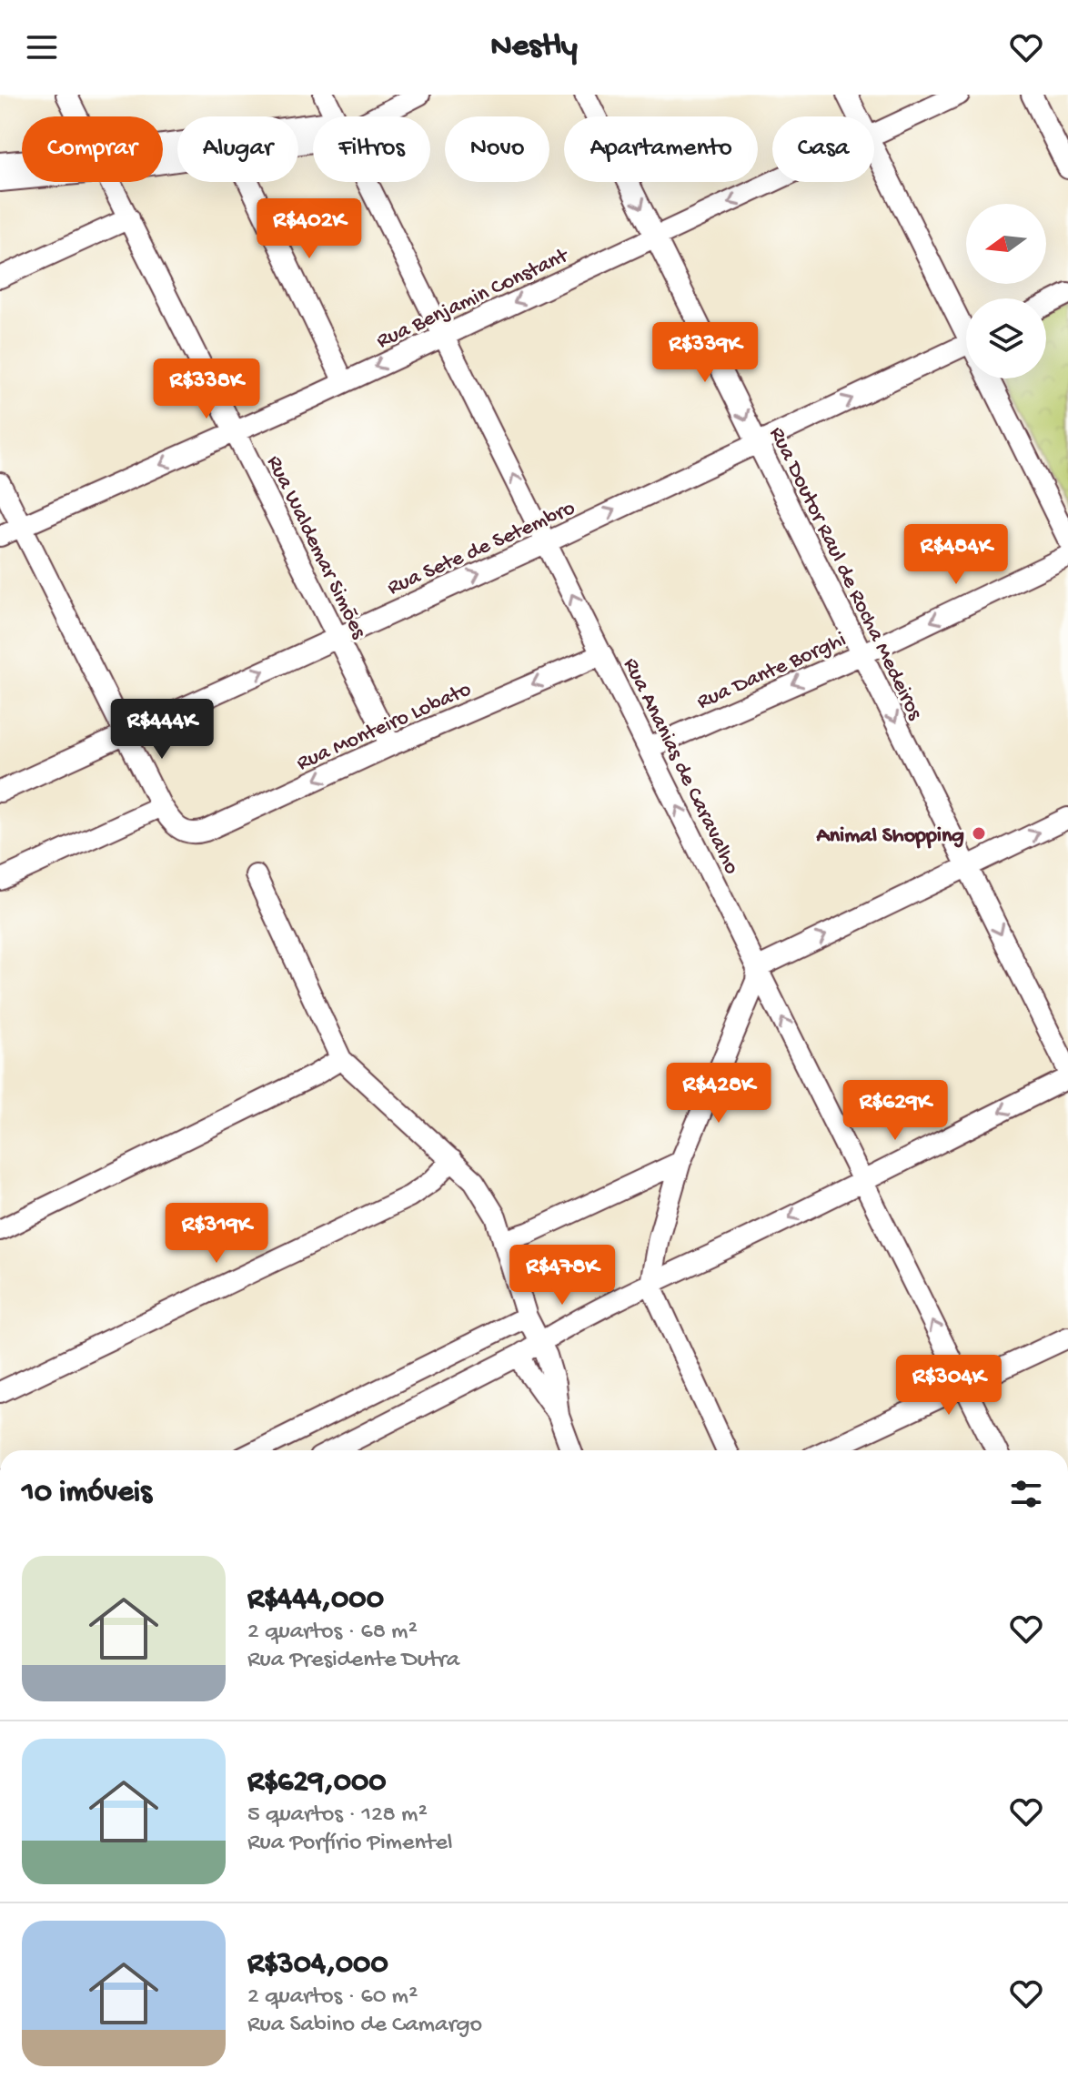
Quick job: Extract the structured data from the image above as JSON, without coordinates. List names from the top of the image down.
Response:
{
  "streets": {
    "street": [
      "Rua Benjamin Constant",
      "Rua Waldemar Simões",
      "Rua Sete de Setembro",
      "Rua Doutor Raul de Rocha Medeiros",
      "Rua Dante Borghi",
      "Rua Monteiro Lobato",
      "Rua Ananias de Caravalho"
    ]
  },
  "crossings": [
    ["Rua Benjamin Constant", "Rua Waldemar Simões"],
    ["Rua Benjamin Constant", "Rua Doutor Raul de Rocha Medeiros"],
    ["Rua Benjamin Constant", "Rua Ananias de Caravalho"],
    ["Rua Waldemar Simões", "Rua Sete de Setembro"],
    ["Rua Waldemar Simões", "Rua Monteiro Lobato"],
    ["Rua Sete de Setembro", "Rua Doutor Raul de Rocha Medeiros"],
    ["Rua Sete de Setembro", "Rua Ananias de Caravalho"],
    ["Rua Doutor Raul de Rocha Medeiros", "Rua Dante Borghi"],
    ["Rua Dante Borghi", "Rua Ananias de Caravalho"],
    ["Rua Monteiro Lobato", "Rua Ananias de Caravalho"]
  ],
  "one_way": [
    "Rua Benjamin Constant",
    "Rua Sete de Setembro",
    "Rua Doutor Raul de Rocha Medeiros",
    "Rua Dante Borghi",
    "Rua Monteiro Lobato",
    "Rua Ananias de Caravalho"
  ],
  "places": ["Animal Shopping"],
  "north": "left",
  "page": {
    "header": "Nestly",
    "chip": [
      "Comprar",
      "Alugar",
      "Filtros",
      "Novo",
      "Apartamento",
      "Casa"
    ],
    "price": [
      "R$402K",
      "R$339K",
      "R$338K",
      "R$484K",
      "R$444K",
      "R$428K",
      "R$629K",
      "R$319K",
      "R$478K",
      "R$304K"
    ],
    "heading": "10 imóveis",
    "list": [
      {
        "name": "R$444,000",
        "note": "2 quartos · 68 m² · Rua Presidente Dutra"
      },
      {
        "name": "R$629,000",
        "note": "5 quartos · 128 m² · Rua Porfírio Pimentel"
      },
      {
        "name": "R$304,000",
        "note": "2 quartos · 60 m² · Rua Sabino de Camargo"
      }
    ]
  }
}
